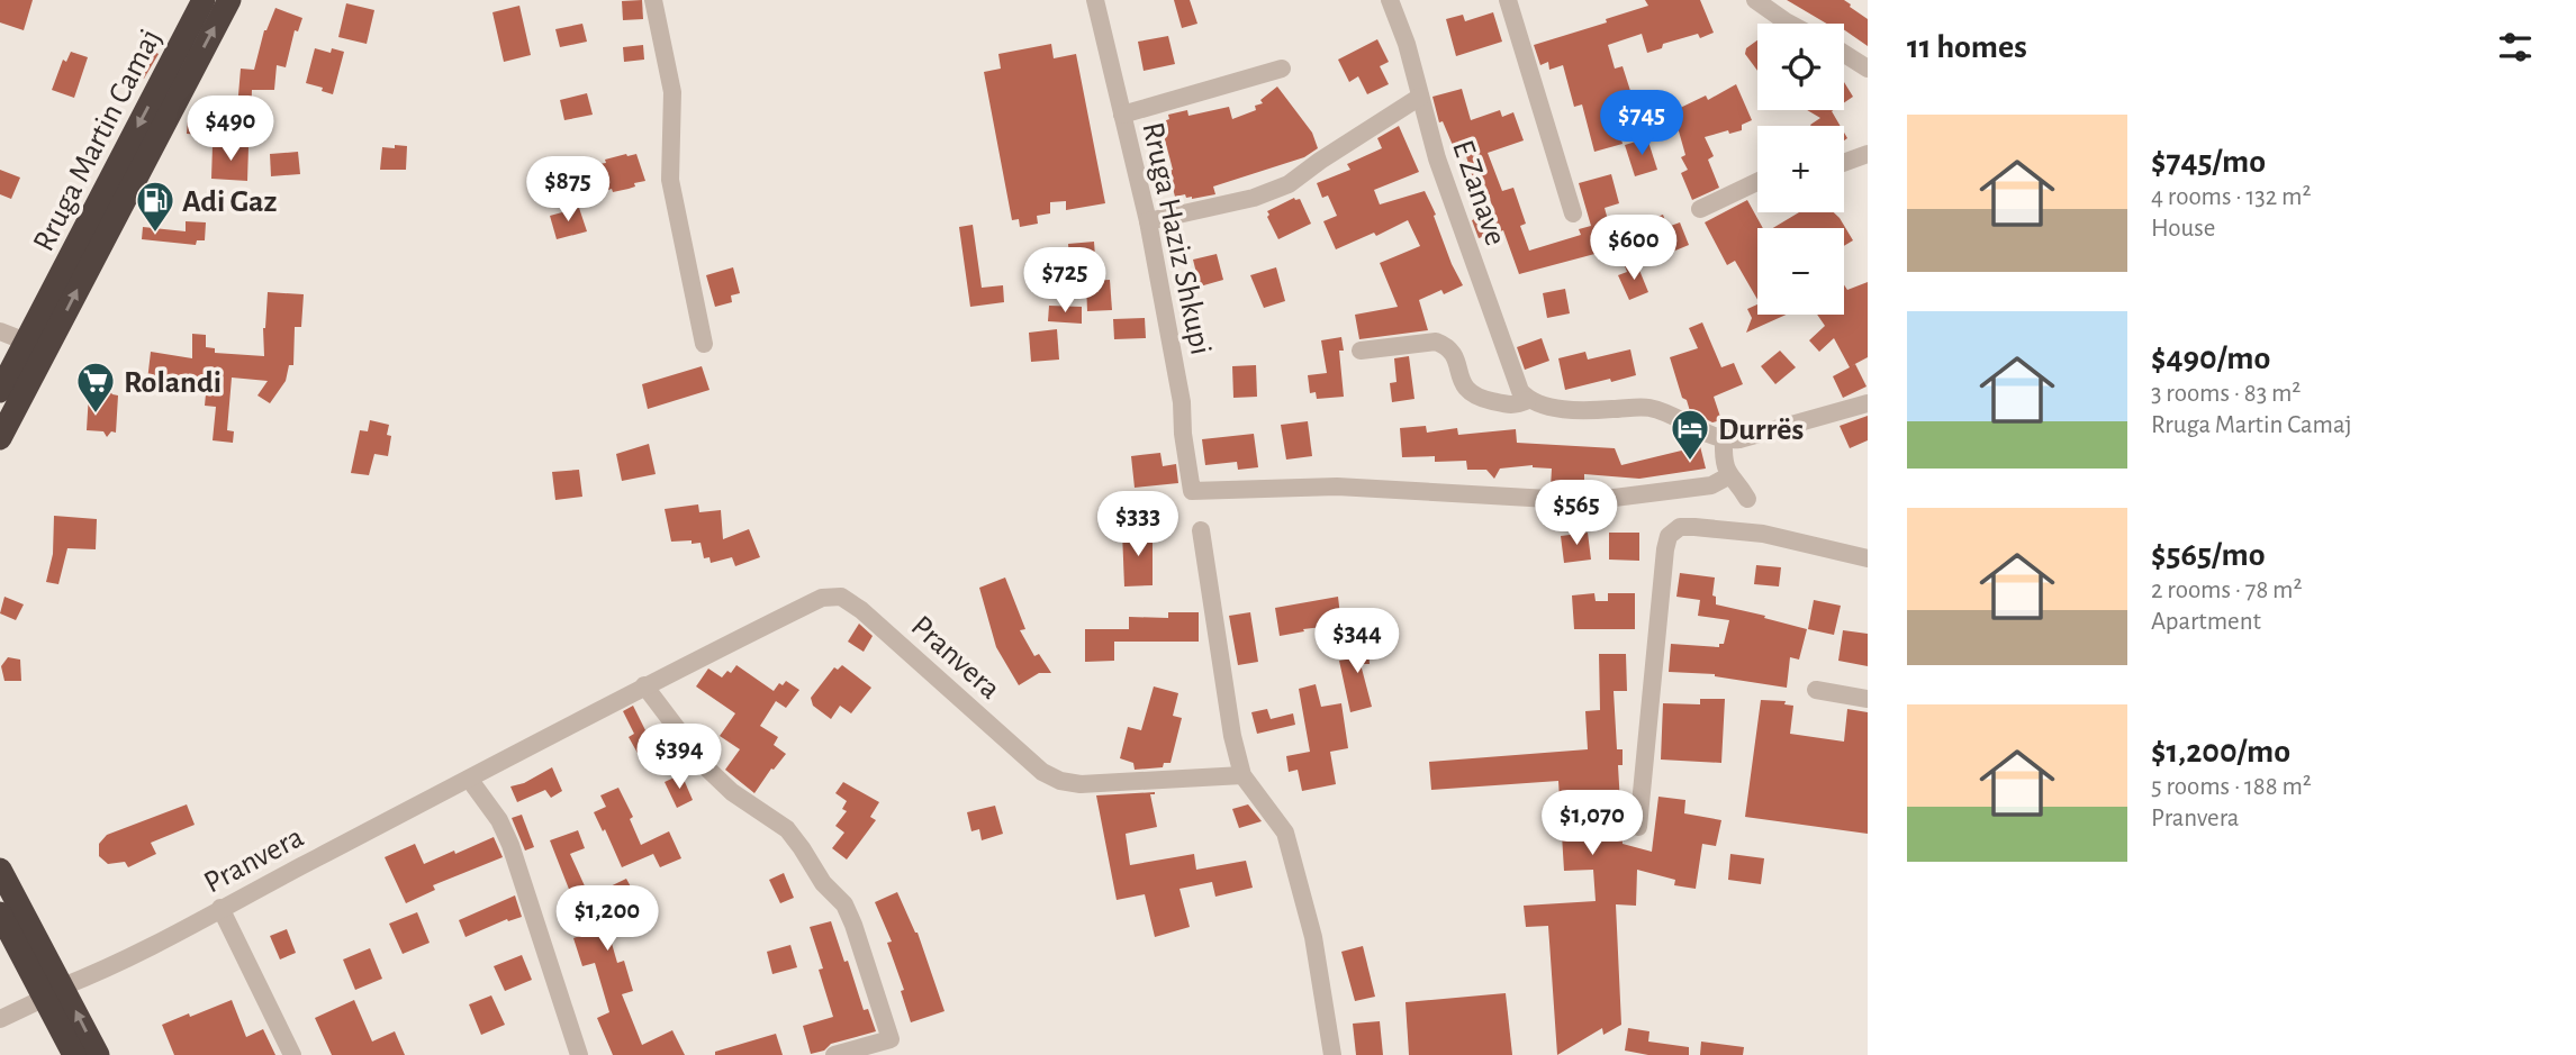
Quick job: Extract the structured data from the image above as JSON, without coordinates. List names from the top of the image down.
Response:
{
  "streets": {
    "highway": ["Rruga Martin Camaj"],
    "street": ["E Zanave", "Rruga Haziz Shkupi", "Pranvera"]
  },
  "places": {
    "fuel station": ["Adi Gaz"],
    "supermarket": ["Rolandi"],
    "hotel": ["Durrës"]
  },
  "page": {
    "heading": "11 homes",
    "map_buttons": ["+", "−"],
    "price": [
      "$745",
      "$490",
      "$875",
      "$600",
      "$725",
      "$565",
      "$333",
      "$344",
      "$394",
      "$1,070",
      "$1,200"
    ],
    "list": [
      {
        "name": "$745/mo",
        "note": "4 rooms · 132 m² · House"
      },
      {
        "name": "$490/mo",
        "note": "3 rooms · 83 m² · Rruga Martin Camaj"
      },
      {
        "name": "$565/mo",
        "note": "2 rooms · 78 m² · Apartment"
      },
      {
        "name": "$1,200/mo",
        "note": "5 rooms · 188 m² · Pranvera"
      }
    ]
  }
}
